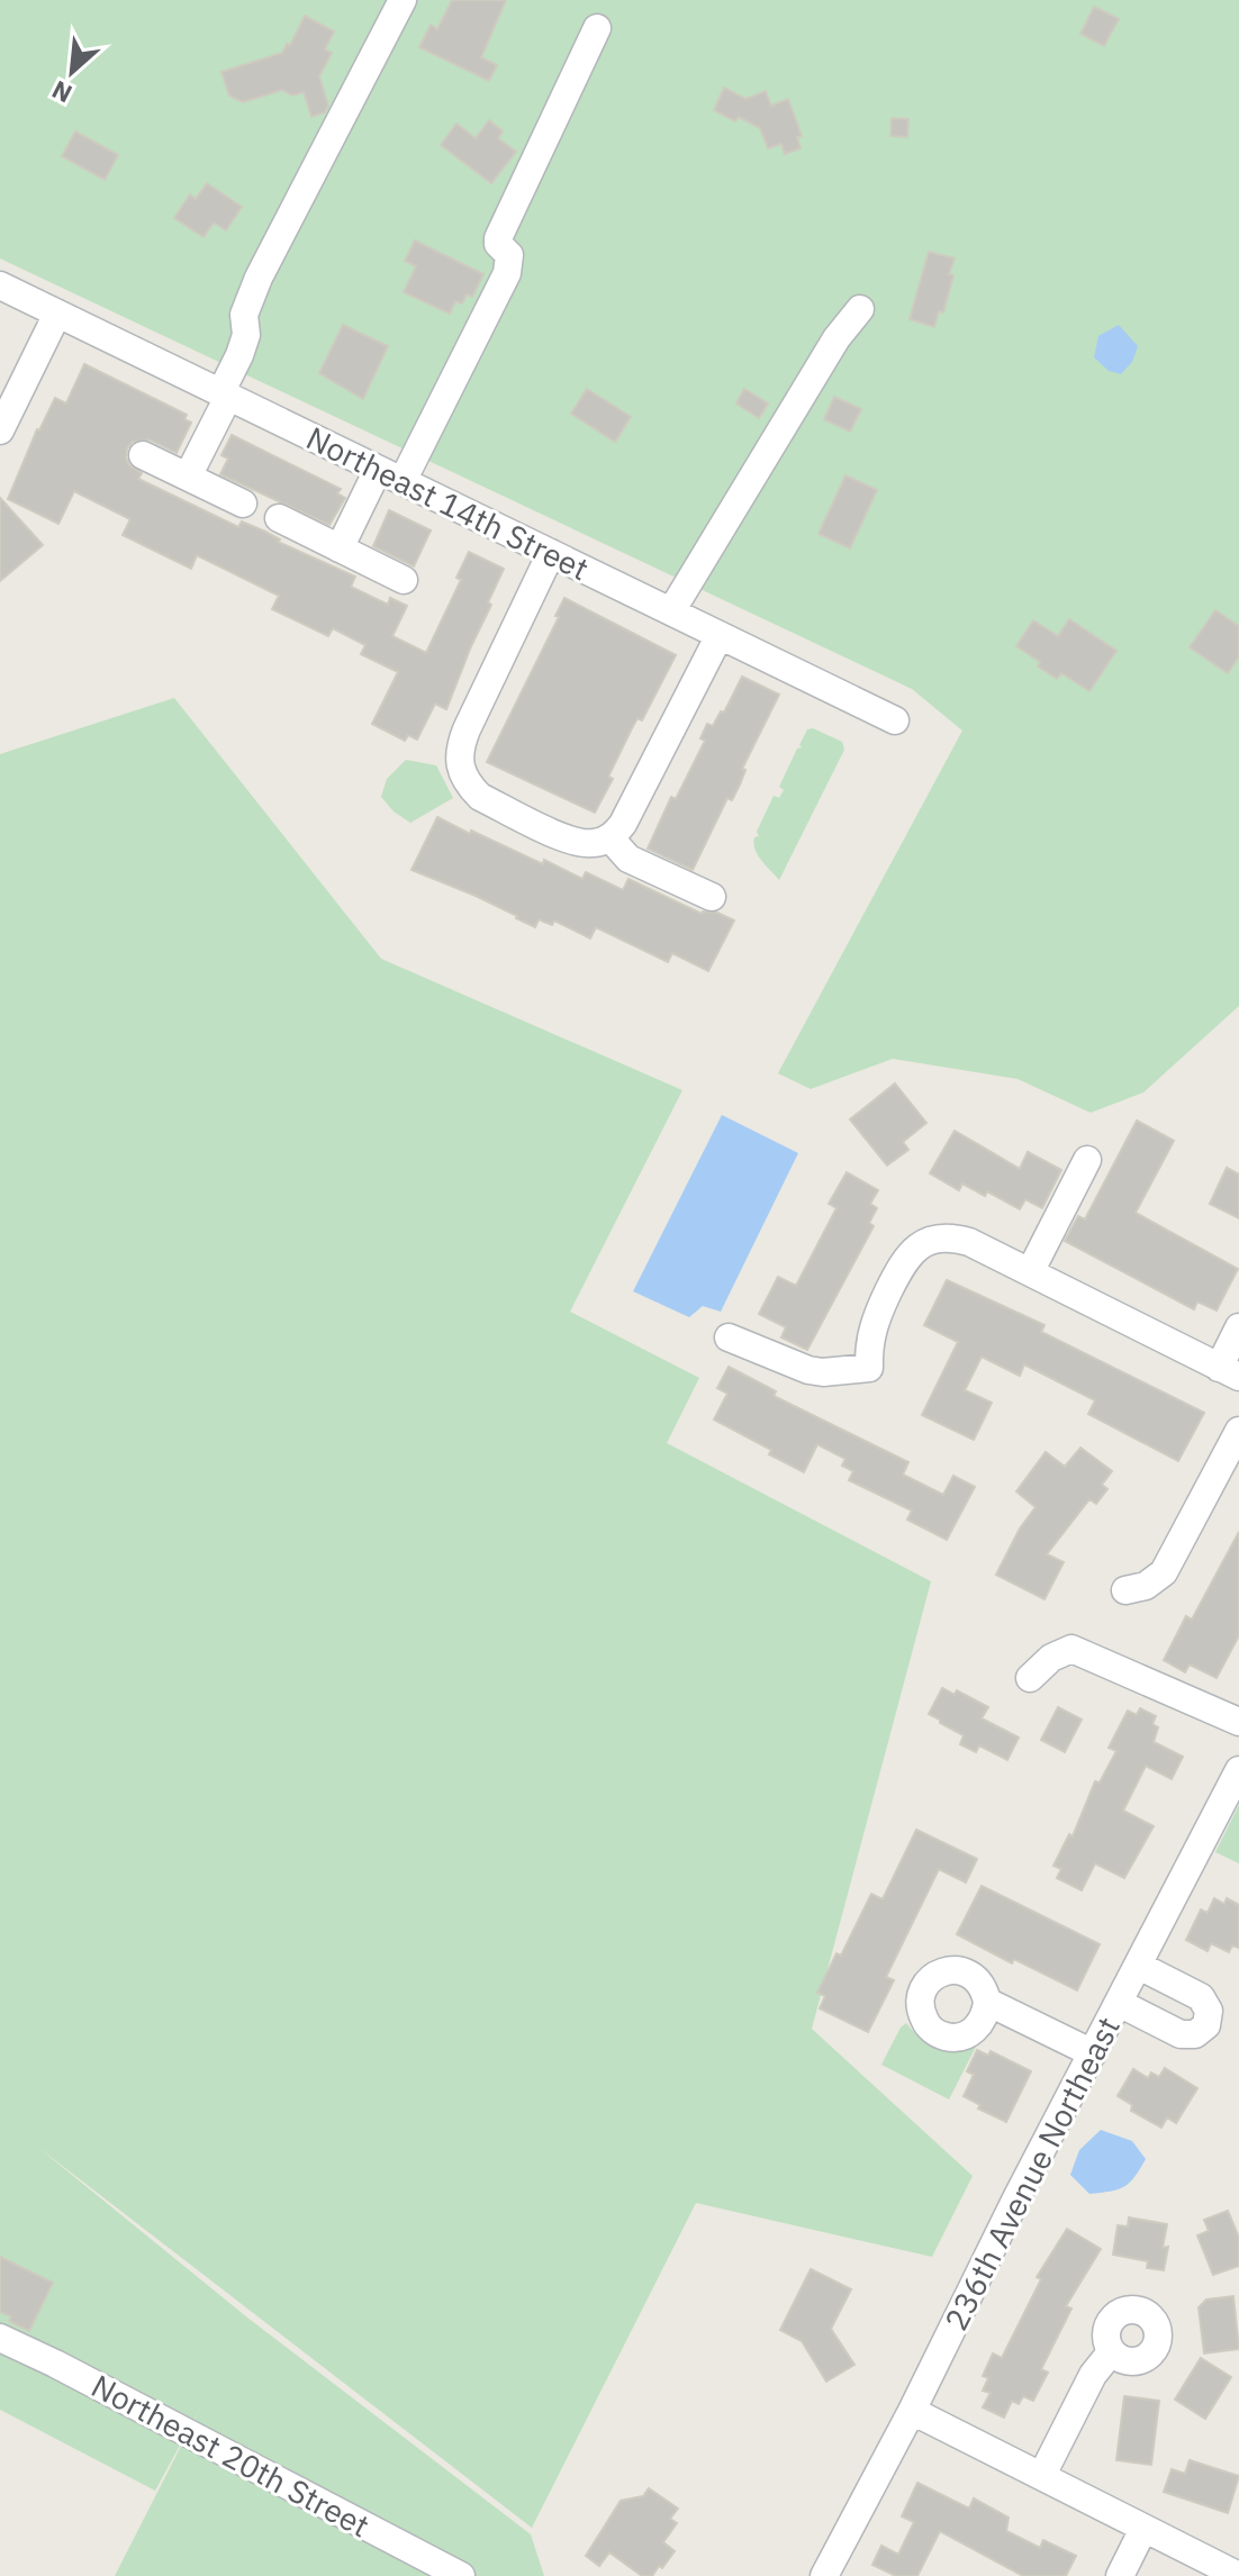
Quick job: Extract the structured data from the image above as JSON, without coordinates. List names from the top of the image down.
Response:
{
  "streets": {
    "street": ["Northeast 14th Street", "236th Avenue Northeast", "Northeast 20th Street"]
  },
  "north": "bottom left"
}
